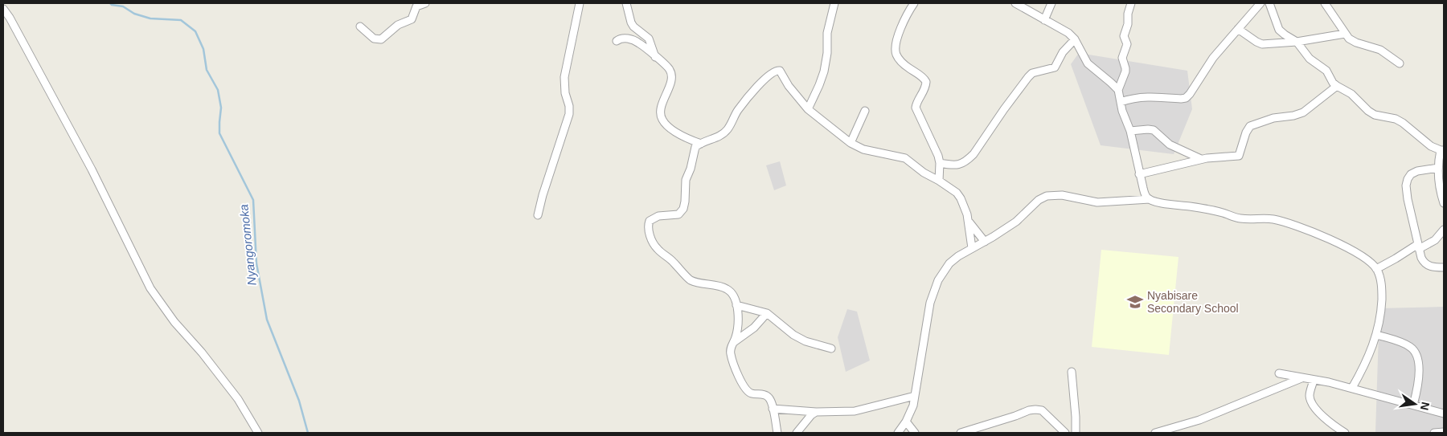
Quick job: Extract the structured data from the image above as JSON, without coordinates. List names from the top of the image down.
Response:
{
  "water": ["Nyangoromoka"],
  "places": {
    "school or university": ["Nyabisare Secondary School"]
  },
  "north": "right"
}
